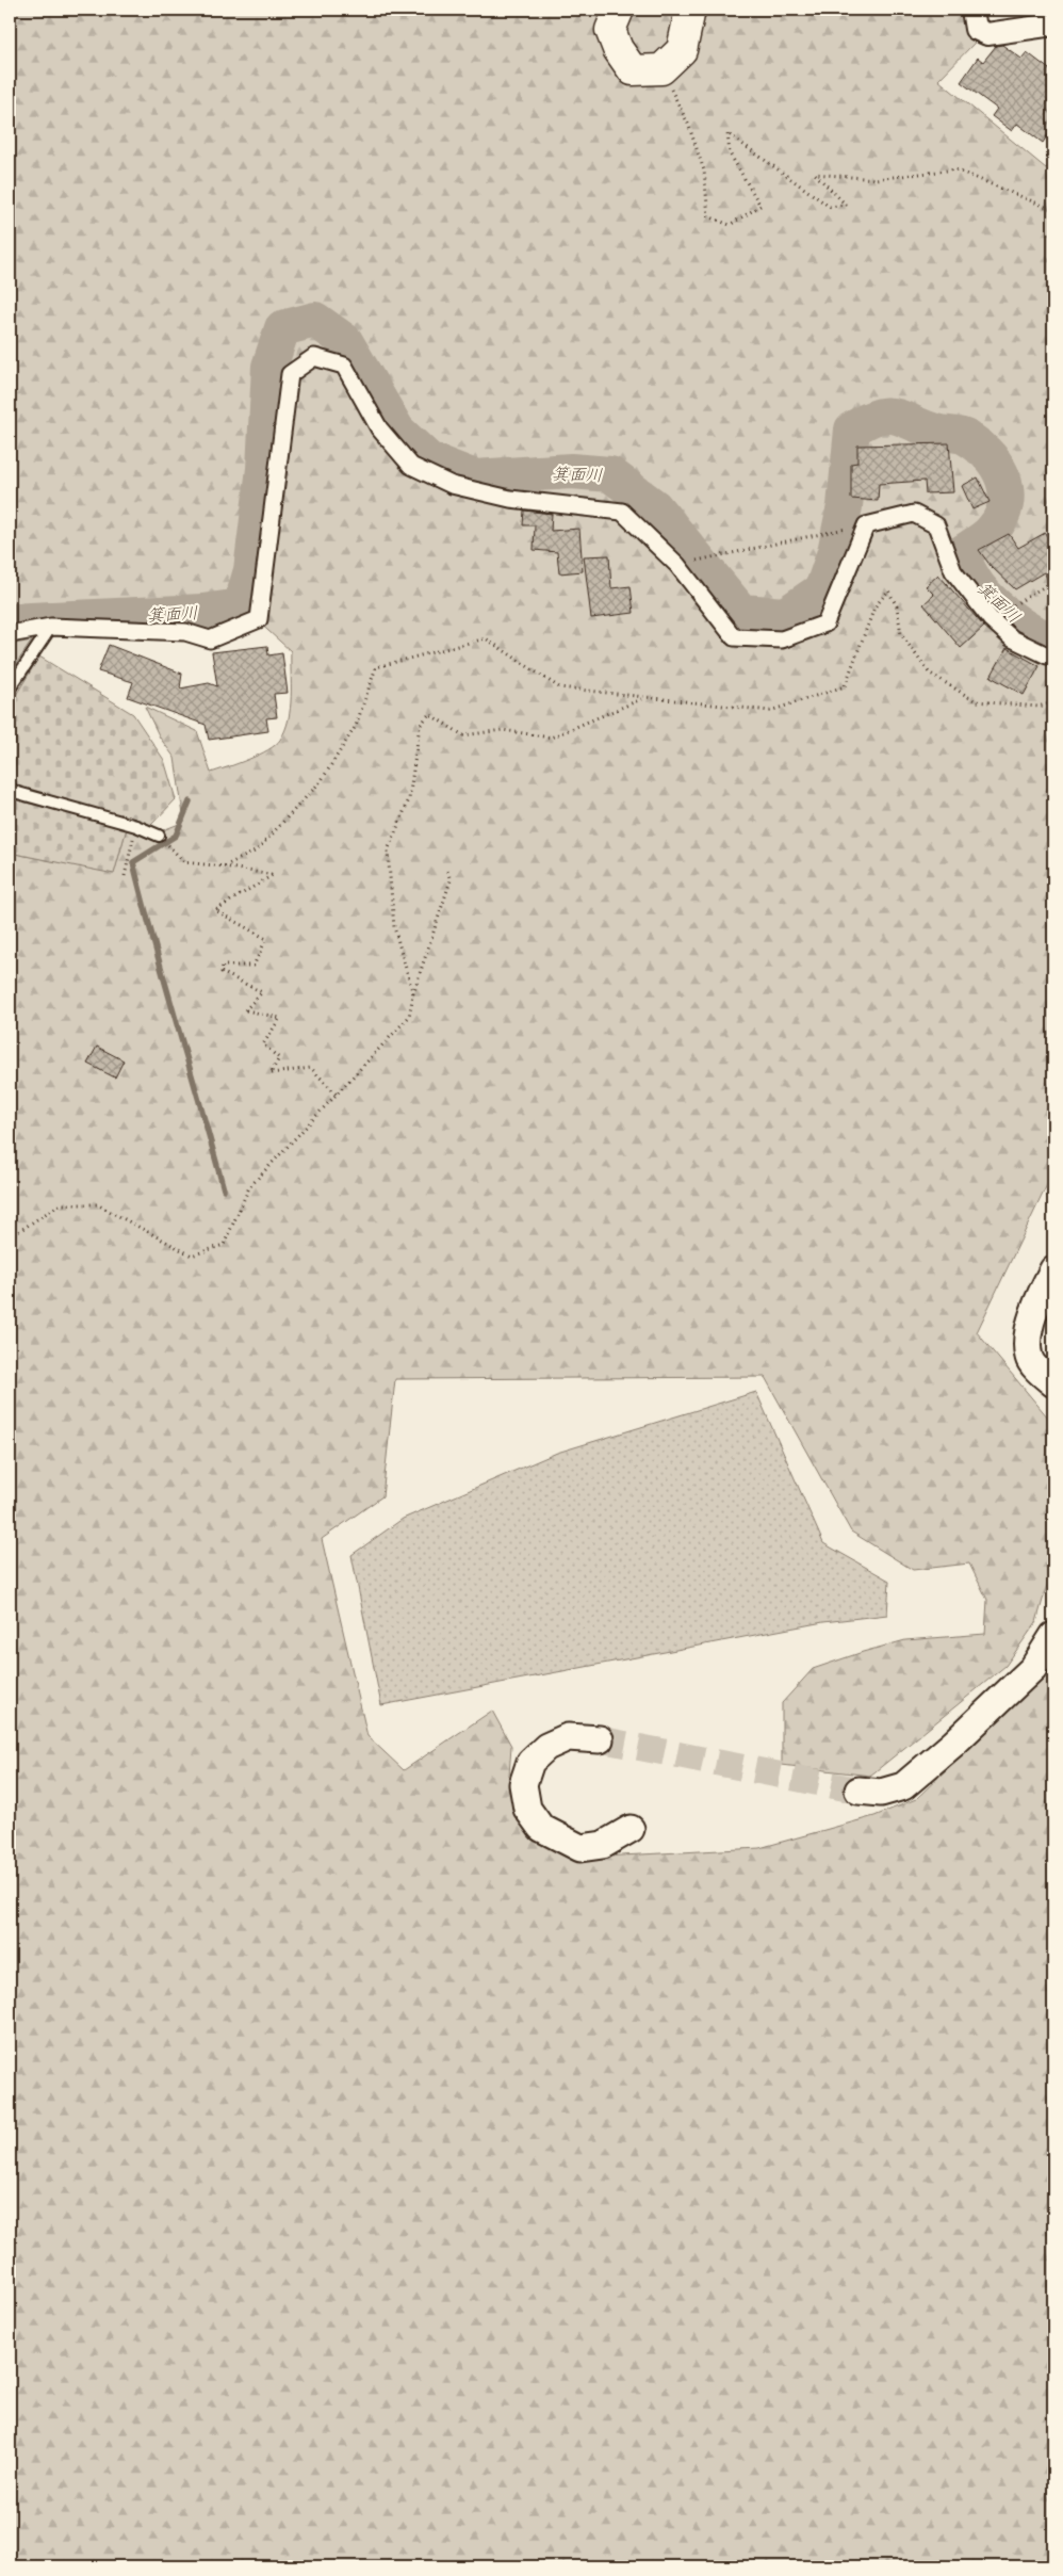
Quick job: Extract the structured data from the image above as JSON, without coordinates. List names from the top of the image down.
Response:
{
  "water": ["箕面川"]
}
